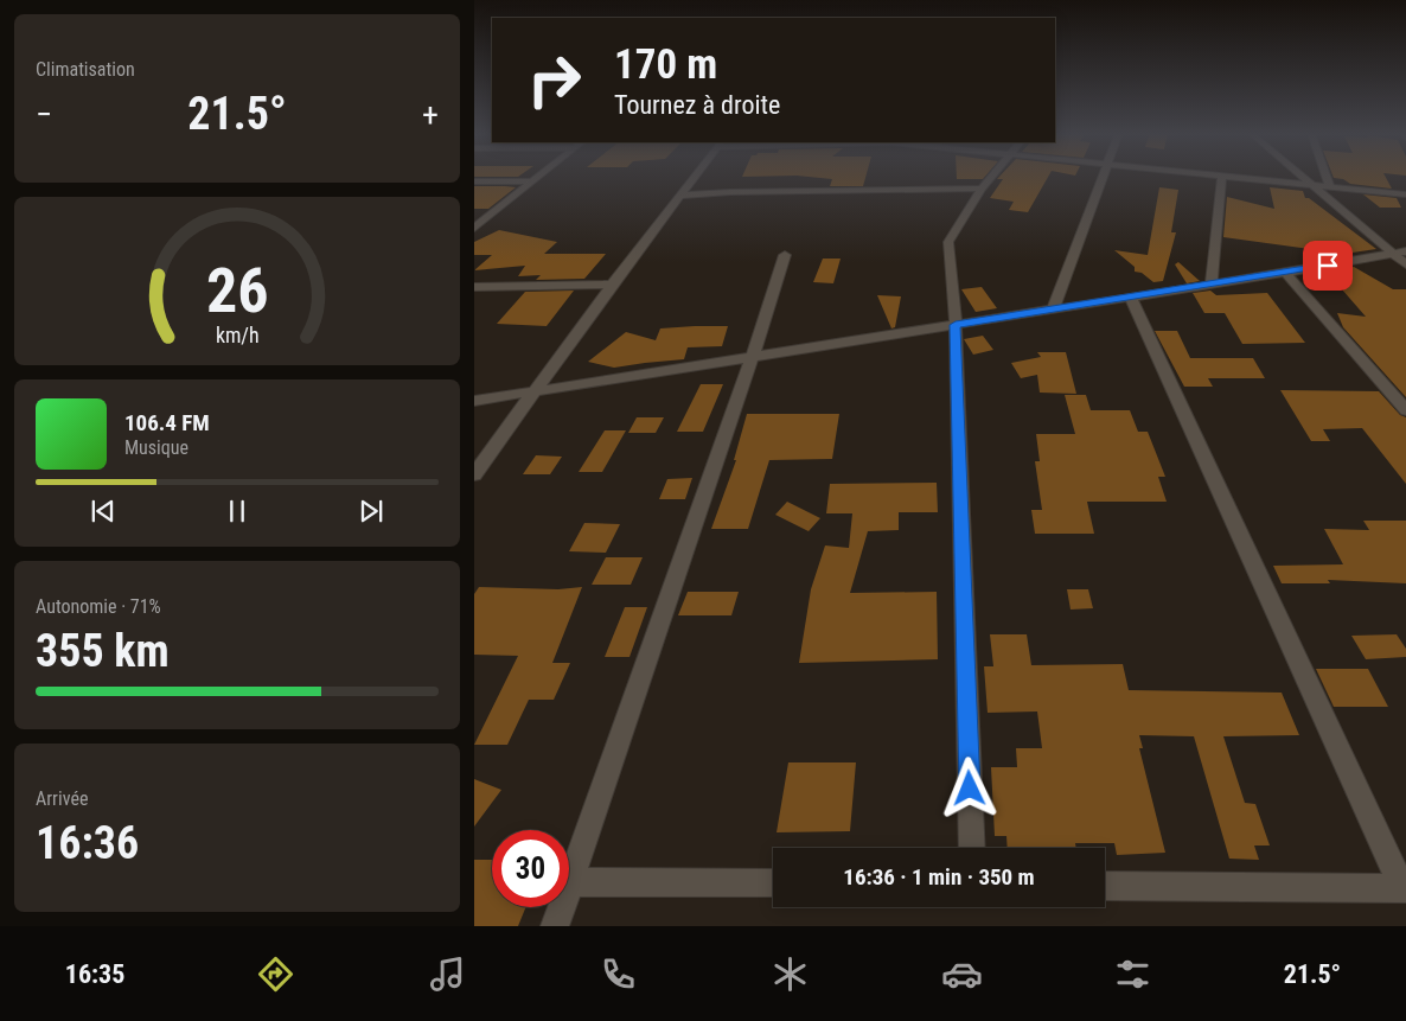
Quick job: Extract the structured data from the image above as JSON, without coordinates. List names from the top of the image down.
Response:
{
  "page": {
    "tile": [
      "Climatisation",
      ["Autonomie · 71%", "355 km"],
      ["Arrivée", "16:36"]
    ],
    "turn": ["170 m", "Tournez à droite"],
    "heat": ["−", "21.5°", "+"],
    "song": ["106.4 FM", "Musique"],
    "limit": "30",
    "trip": "16:36 · 1 min · 350 m",
    "tabs": ["16:35", "21.5°"],
    "gauge": ["26", "km/h"]
  }
}
